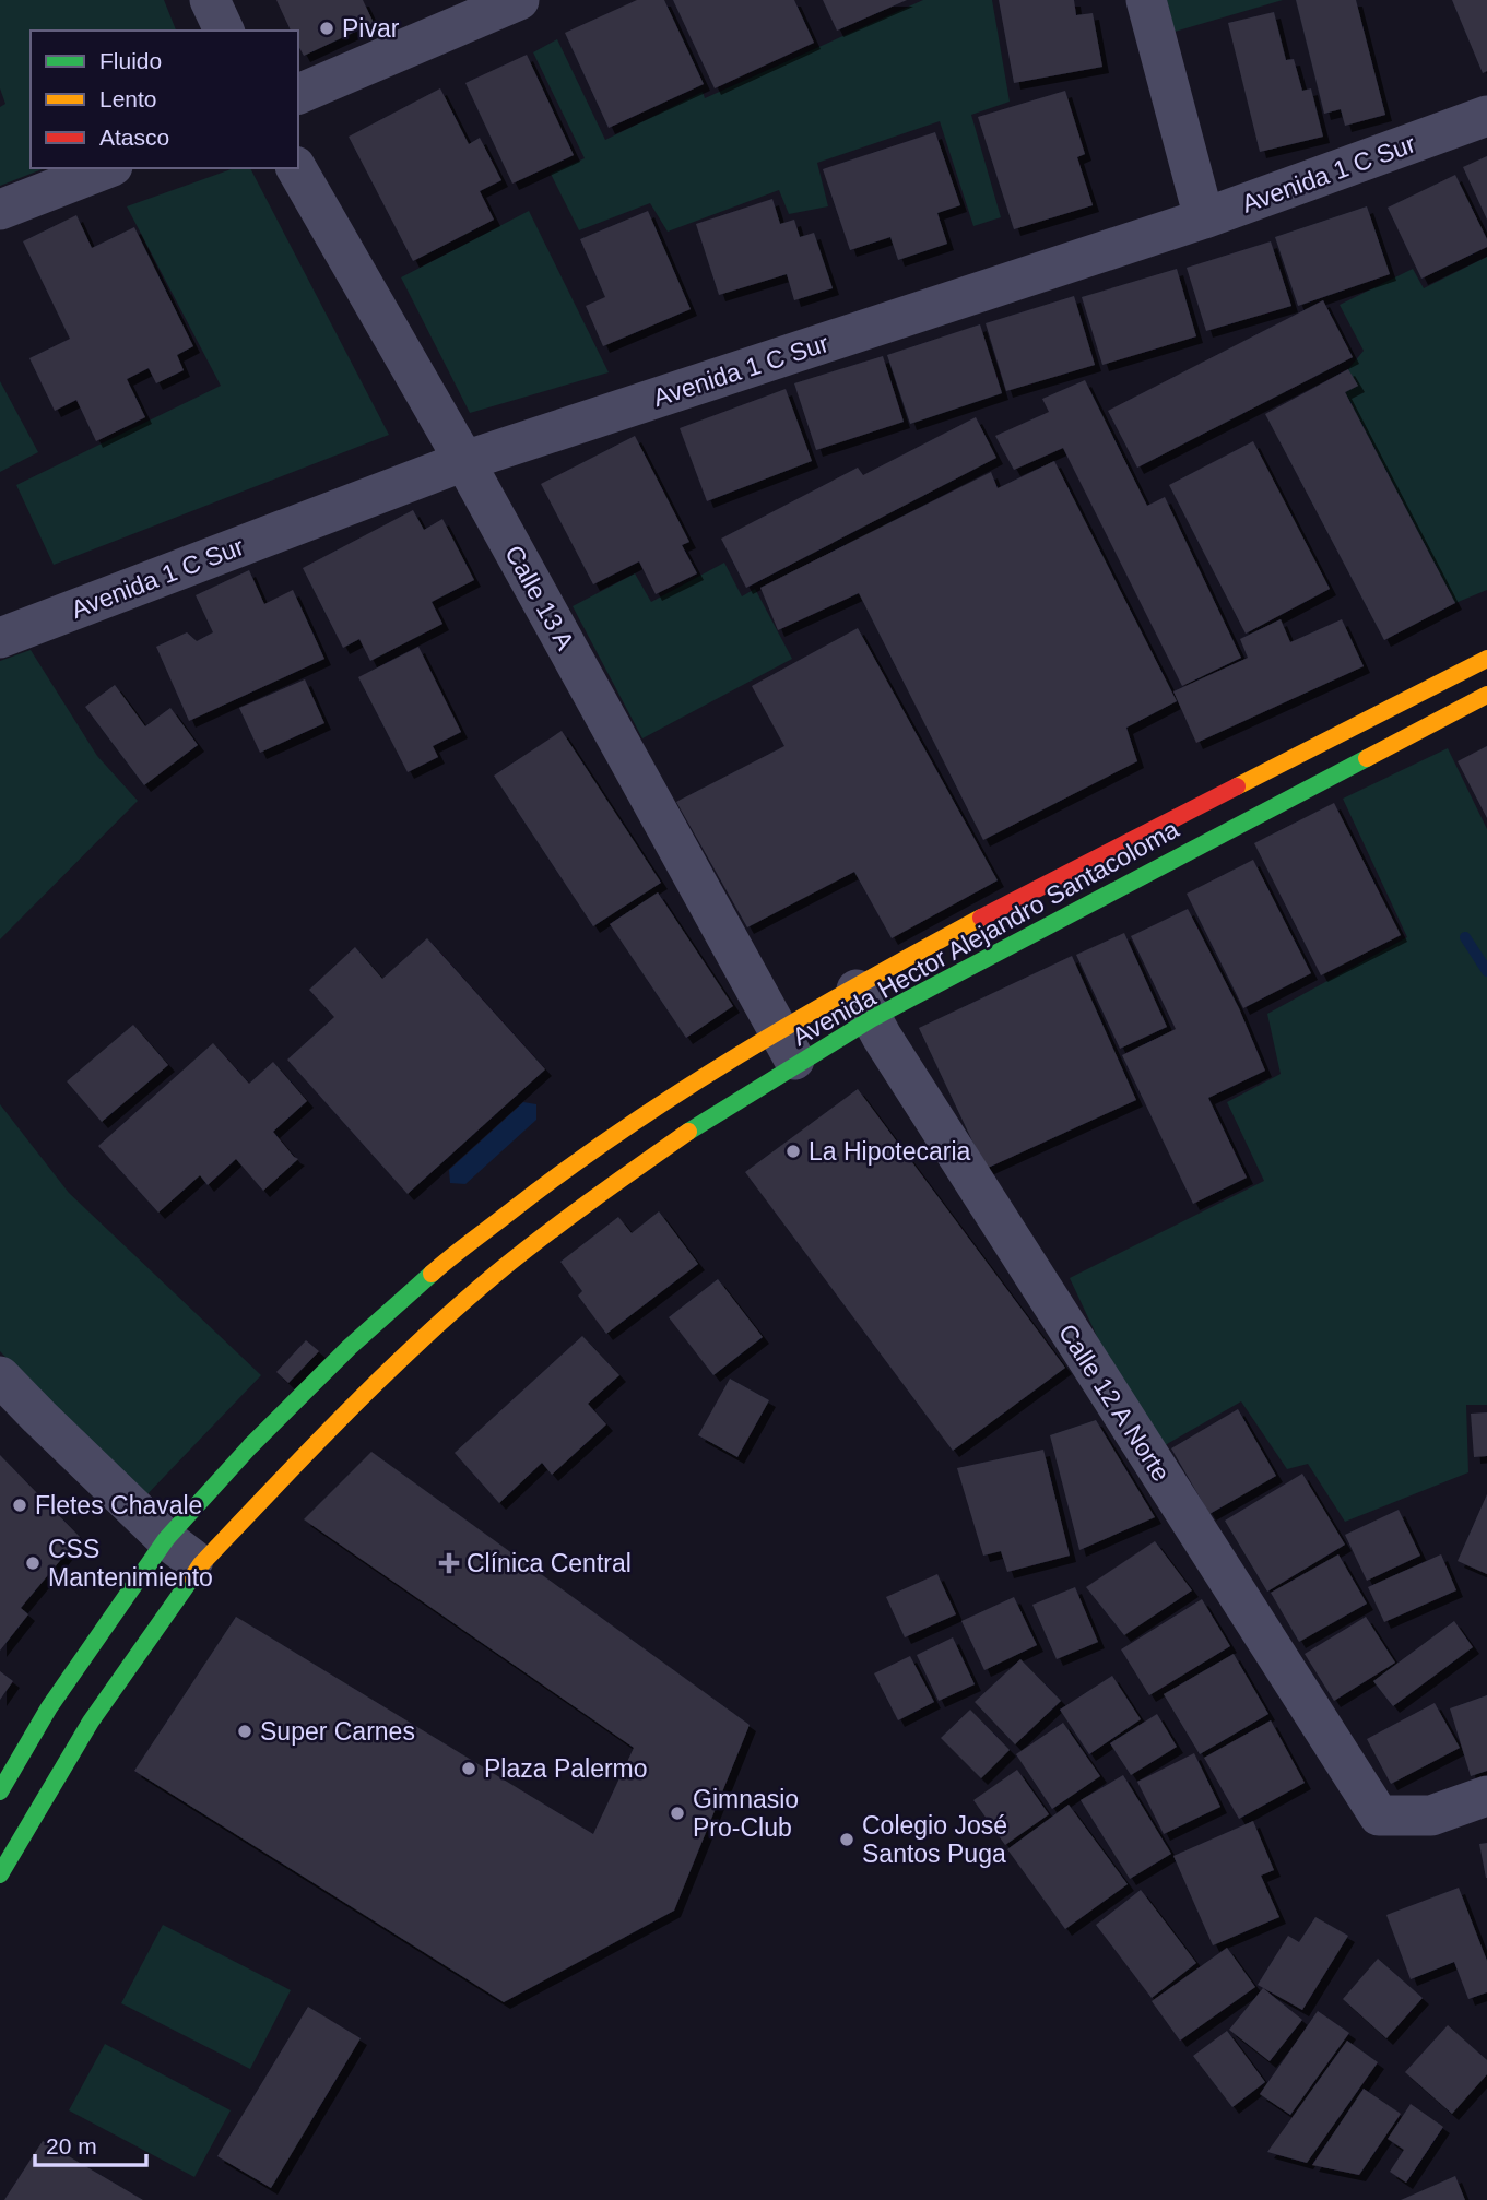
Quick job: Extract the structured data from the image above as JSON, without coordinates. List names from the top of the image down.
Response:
{
  "streets": {
    "main road": ["Avenida Hector Alejandro Santacoloma"],
    "street": ["Avenida 1 C Sur", "Calle 13 A", "Calle 12 A Norte"]
  },
  "crossings": [
    ["Avenida 1 C Sur", "Calle 13 A"],
    ["Calle 13 A", "Avenida Hector Alejandro Santacoloma"],
    ["Avenida Hector Alejandro Santacoloma", "Calle 12 A Norte"]
  ],
  "places": {
    "other": [
      "Pivar",
      "La Hipotecaria",
      "Fletes Chavale",
      "CSS Mantenimiento",
      "Super Carnes",
      "Plaza Palermo",
      "Gimnasio Pro-Club",
      "Colegio José Santos Puga"
    ],
    "health": ["Clínica Central"]
  },
  "legend": ["Fluido", "Lento", "Atasco"],
  "scale_bar": "20 m"
}
